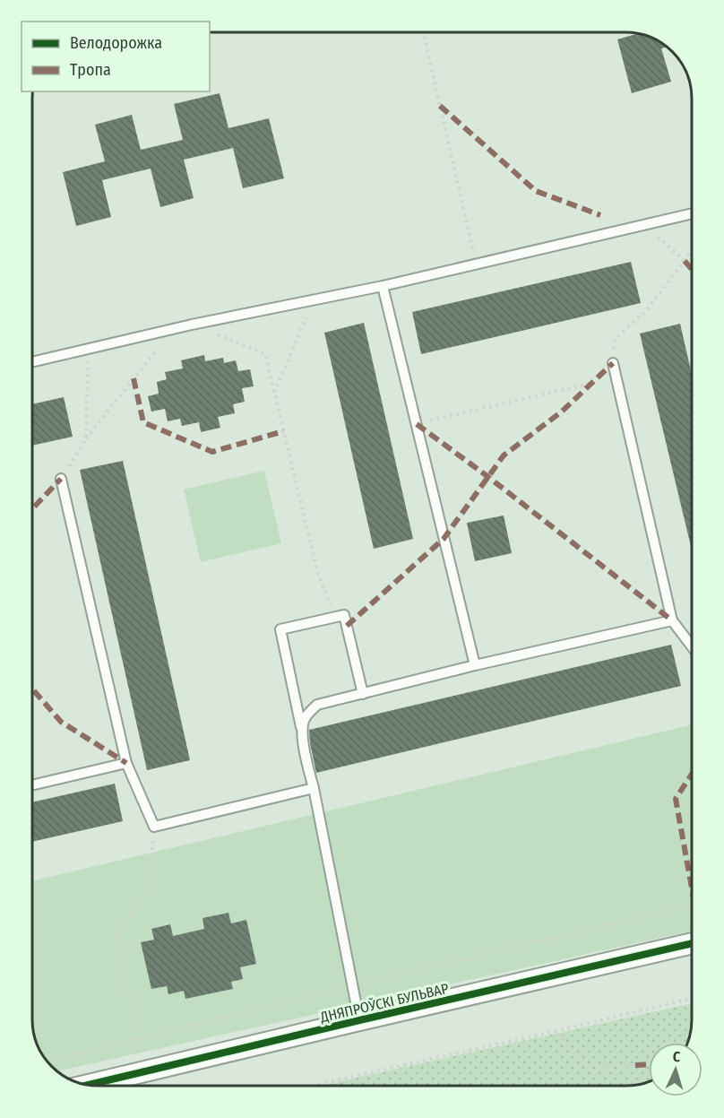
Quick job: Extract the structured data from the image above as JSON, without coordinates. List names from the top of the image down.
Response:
{
  "streets": {
    "street": ["ДНЯПРОЎСКІ БУЛЬВАР"]
  },
  "legend": ["Велодорожка", "Тропа"],
  "north": "top"
}
